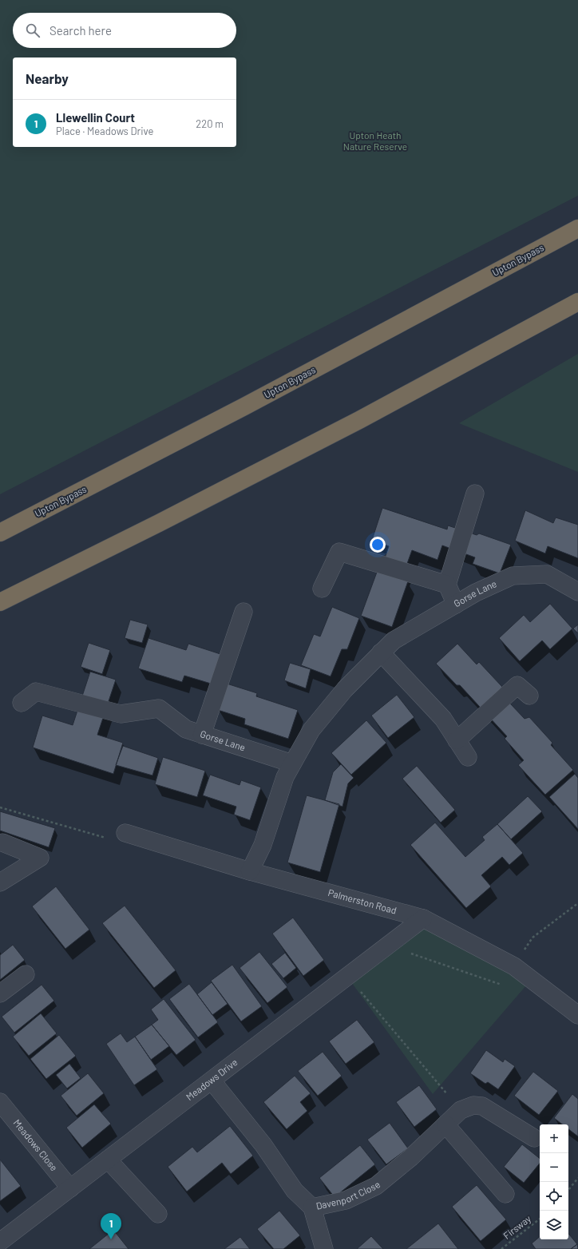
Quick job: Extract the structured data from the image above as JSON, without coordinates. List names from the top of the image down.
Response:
{
  "streets": {
    "highway": ["Upton Bypass"],
    "street": [
      "Gorse Lane",
      "Palmerston Road",
      "Meadows Drive",
      "Meadows Close",
      "Davenport Close"
    ],
    "path": ["Firsway"]
  },
  "crossings": [
    ["Gorse Lane", "Palmerston Road"],
    ["Palmerston Road", "Meadows Drive"],
    ["Meadows Drive", "Meadows Close"],
    ["Meadows Drive", "Davenport Close"]
  ],
  "parks": ["Upton Heath Nature Reserve"],
  "page": {
    "search": "Search here",
    "heading": "Nearby",
    "list": [
      {
        "mark": "1",
        "name": "Llewellin Court",
        "note": "Place · Meadows Drive",
        "value": "220 m"
      }
    ],
    "map_buttons": ["+", "−"],
    "pins": "1"
  }
}
